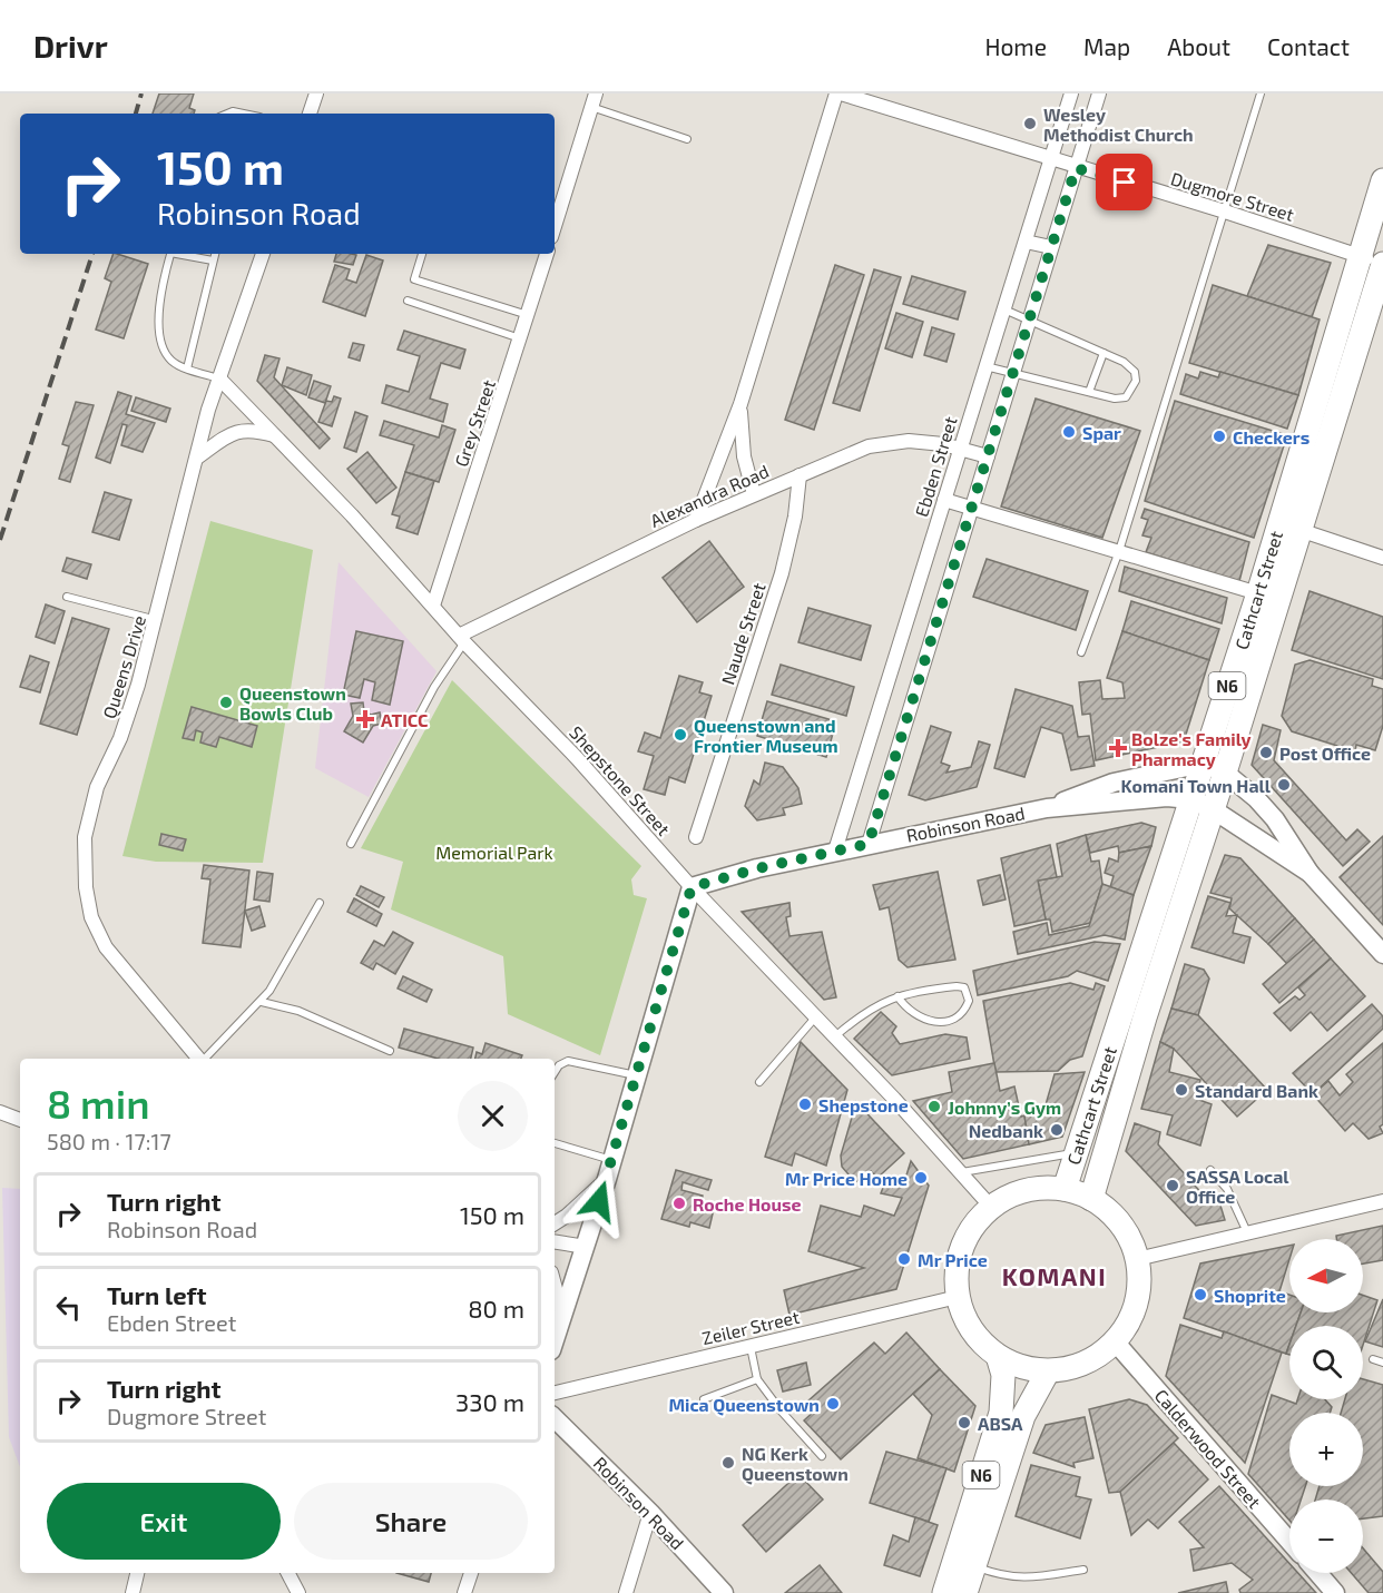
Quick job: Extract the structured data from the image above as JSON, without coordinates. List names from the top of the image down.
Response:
{
  "streets": {
    "highway": ["Cathcart Street", "N6"],
    "street": [
      "Dugmore Street",
      "Grey Street",
      "Ebden Street",
      "Alexandra Road",
      "Naude Street",
      "Queens Drive",
      "Shepstone Street",
      "Robinson Road",
      "Zeiler Street",
      "Calderwood Street"
    ]
  },
  "crossings": [
    ["Dugmore Street", "Ebden Street"],
    ["Dugmore Street", "Cathcart Street"],
    ["Grey Street", "Shepstone Street"],
    ["Ebden Street", "Alexandra Road"],
    ["Ebden Street", "Robinson Road"],
    ["Alexandra Road", "Naude Street"],
    ["Alexandra Road", "Shepstone Street"],
    ["Cathcart Street", "N6"],
    ["Cathcart Street", "Shepstone Street"],
    ["Cathcart Street", "Robinson Road"],
    ["Cathcart Street", "Zeiler Street"],
    ["Cathcart Street", "Calderwood Street"],
    ["Queens Drive", "Shepstone Street"],
    ["N6", "Shepstone Street"],
    ["N6", "Zeiler Street"],
    ["N6", "Calderwood Street"],
    ["Shepstone Street", "Robinson Road"],
    ["Shepstone Street", "Zeiler Street"],
    ["Shepstone Street", "Calderwood Street"],
    ["Zeiler Street", "Calderwood Street"]
  ],
  "districts": ["KOMANI"],
  "parks": ["Memorial Park"],
  "places": {
    "other": [
      "Wesley Methodist Church",
      "Spar",
      "Checkers",
      "Queenstown Bowls Club",
      "Queenstown and Frontier Museum",
      "Post Office",
      "Komani Town Hall",
      "Standard Bank",
      "Shepstone",
      "Johnny’s Gym",
      "Nedbank",
      "Mr Price Home",
      "SASSA Local Office",
      "Roche House",
      "Mr Price",
      "Shoprite",
      "Mica Queenstown",
      "ABSA",
      "NG Kerk Queenstown"
    ],
    "health": ["ATICC", "Bolze's Family Pharmacy"]
  },
  "north": "left",
  "page": {
    "header": "Drivr",
    "nav": [
      "Home",
      "Map",
      "About",
      "Contact"
    ],
    "turn": ["150 m", "Robinson Road"],
    "heading": ["8 min", "580 m · 17:17"],
    "list": [
      {
        "name": "Turn right",
        "note": "Robinson Road",
        "value": "150 m"
      },
      {
        "name": "Turn left",
        "note": "Ebden Street",
        "value": "80 m"
      },
      {
        "name": "Turn right",
        "note": "Dugmore Street",
        "value": "330 m"
      }
    ],
    "map_buttons": ["+", "−"],
    "buttons": ["Exit", "Share"]
  }
}
